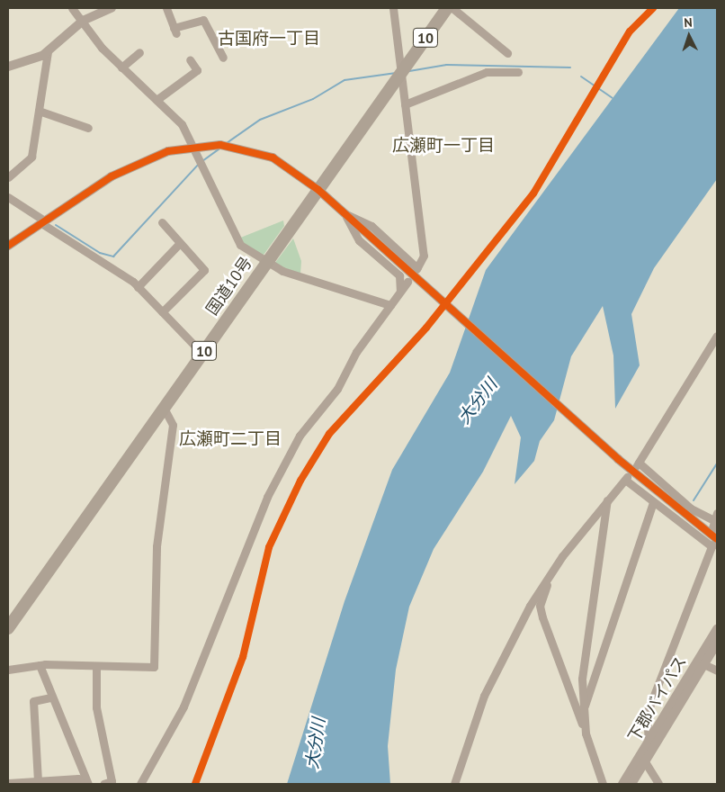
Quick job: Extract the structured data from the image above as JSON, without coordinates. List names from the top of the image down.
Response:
{
  "streets": {
    "highway": ["10", "国道10号"],
    "street": ["下郡バイパス"]
  },
  "districts": ["古国府一丁目", "広瀬町一丁目", "広瀬町二丁目"],
  "water": ["大分川"],
  "north": "top"
}
